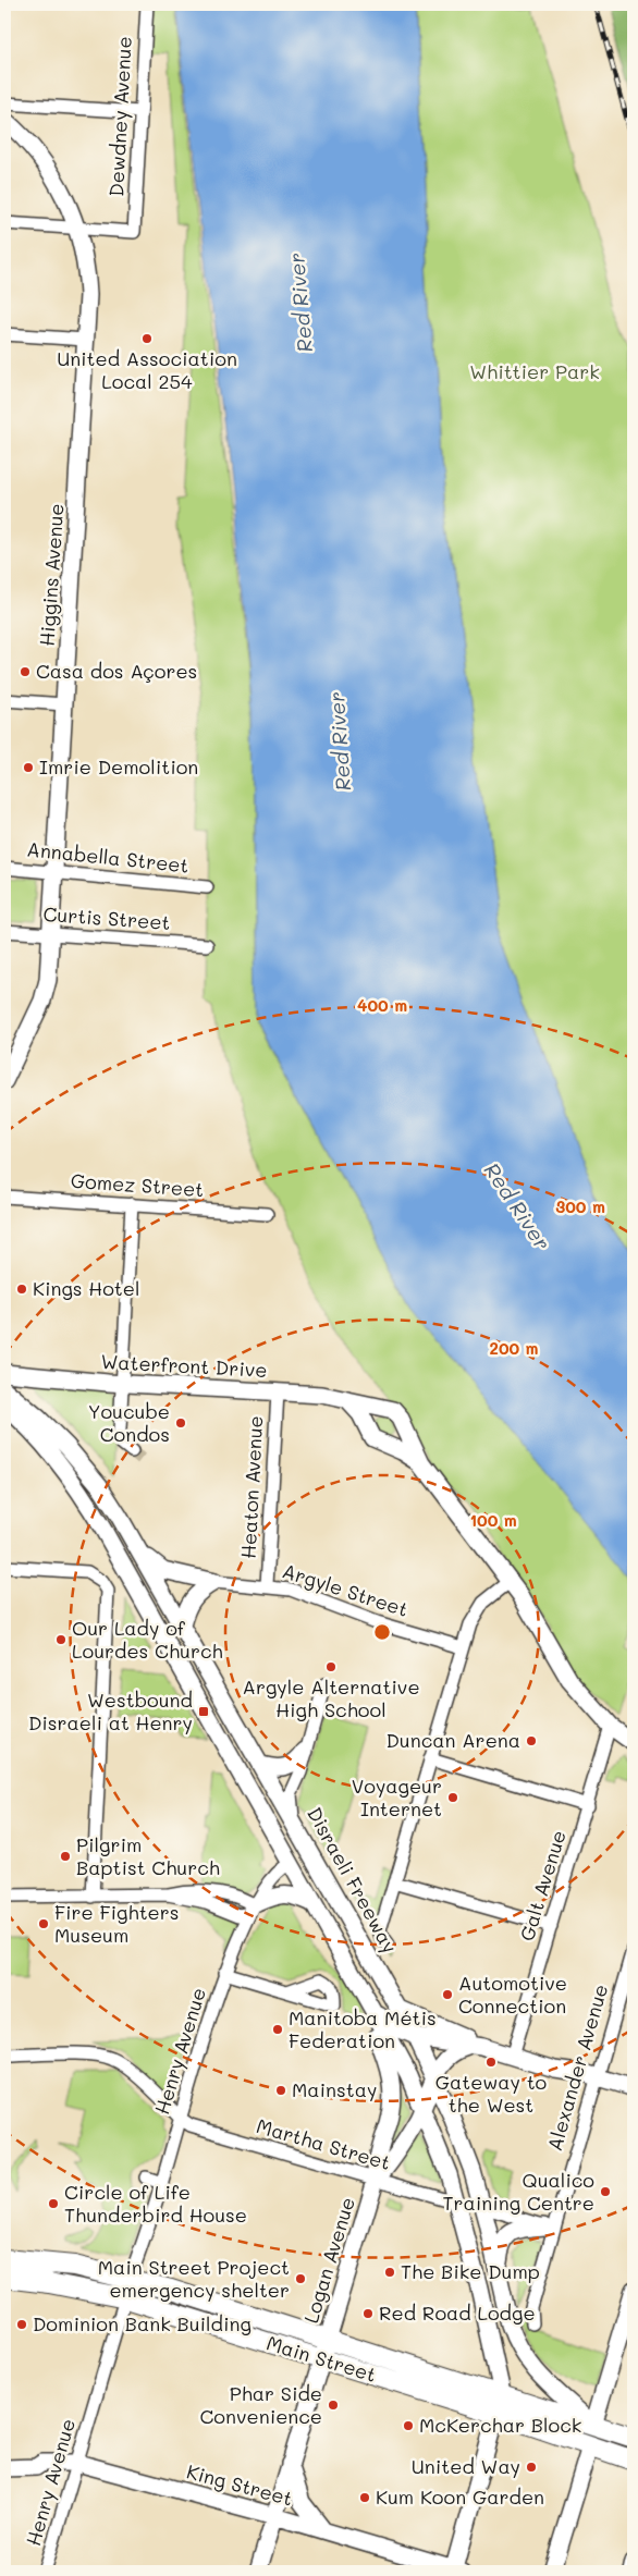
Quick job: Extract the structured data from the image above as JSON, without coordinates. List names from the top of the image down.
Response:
{
  "streets": {
    "main road": [
      "Higgins Avenue",
      "Waterfront Drive",
      "Disraeli Freeway",
      "Logan Avenue",
      "Main Street",
      "King Street"
    ],
    "street": [
      "Dewdney Avenue",
      "Annabella Street",
      "Curtis Street",
      "Gomez Street",
      "Heaton Avenue",
      "Argyle Street",
      "Galt Avenue",
      "Henry Avenue",
      "Alexander Avenue",
      "Martha Street"
    ]
  },
  "crossings": [
    ["Dewdney Avenue", "Higgins Avenue"],
    ["Higgins Avenue", "Annabella Street"],
    ["Higgins Avenue", "Curtis Street"],
    ["Waterfront Drive", "Heaton Avenue"],
    ["Waterfront Drive", "Galt Avenue"],
    ["Heaton Avenue", "Argyle Street"],
    ["Disraeli Freeway", "Henry Avenue"],
    ["Disraeli Freeway", "Martha Street"],
    ["Disraeli Freeway", "Logan Avenue"],
    ["Disraeli Freeway", "Main Street"],
    ["Henry Avenue", "Martha Street"],
    ["Henry Avenue", "King Street"],
    ["Martha Street", "Logan Avenue"],
    ["Logan Avenue", "Main Street"],
    ["Logan Avenue", "King Street"]
  ],
  "water": ["Red River"],
  "parks": ["Whittier Park"],
  "places": {
    "other": [
      "United Association Local 254",
      "Casa dos Açores",
      "Imrie Demolition",
      "Kings Hotel",
      "Youcube Condos",
      "Our Lady of Lourdes Church",
      "Argyle Alternative High School",
      "Duncan Arena",
      "Voyageur Internet",
      "Pilgrim Baptist Church",
      "Fire Fighters Museum",
      "Automotive Connection",
      "Manitoba Métis Federation",
      "Gateway to the West",
      "Mainstay",
      "Qualico Training Centre",
      "Circle of Life Thunderbird House",
      "The Bike Dump",
      "Main Street Project emergency shelter",
      "Red Road Lodge",
      "Dominion Bank Building",
      "Phar Side Convenience",
      "McKerchar Block",
      "United Way",
      "Kum Koon Garden"
    ],
    "transit": ["Westbound Disraeli at Henry"]
  },
  "rings": [
    "400 m",
    "300 m",
    "200 m",
    "100 m"
  ]
}
